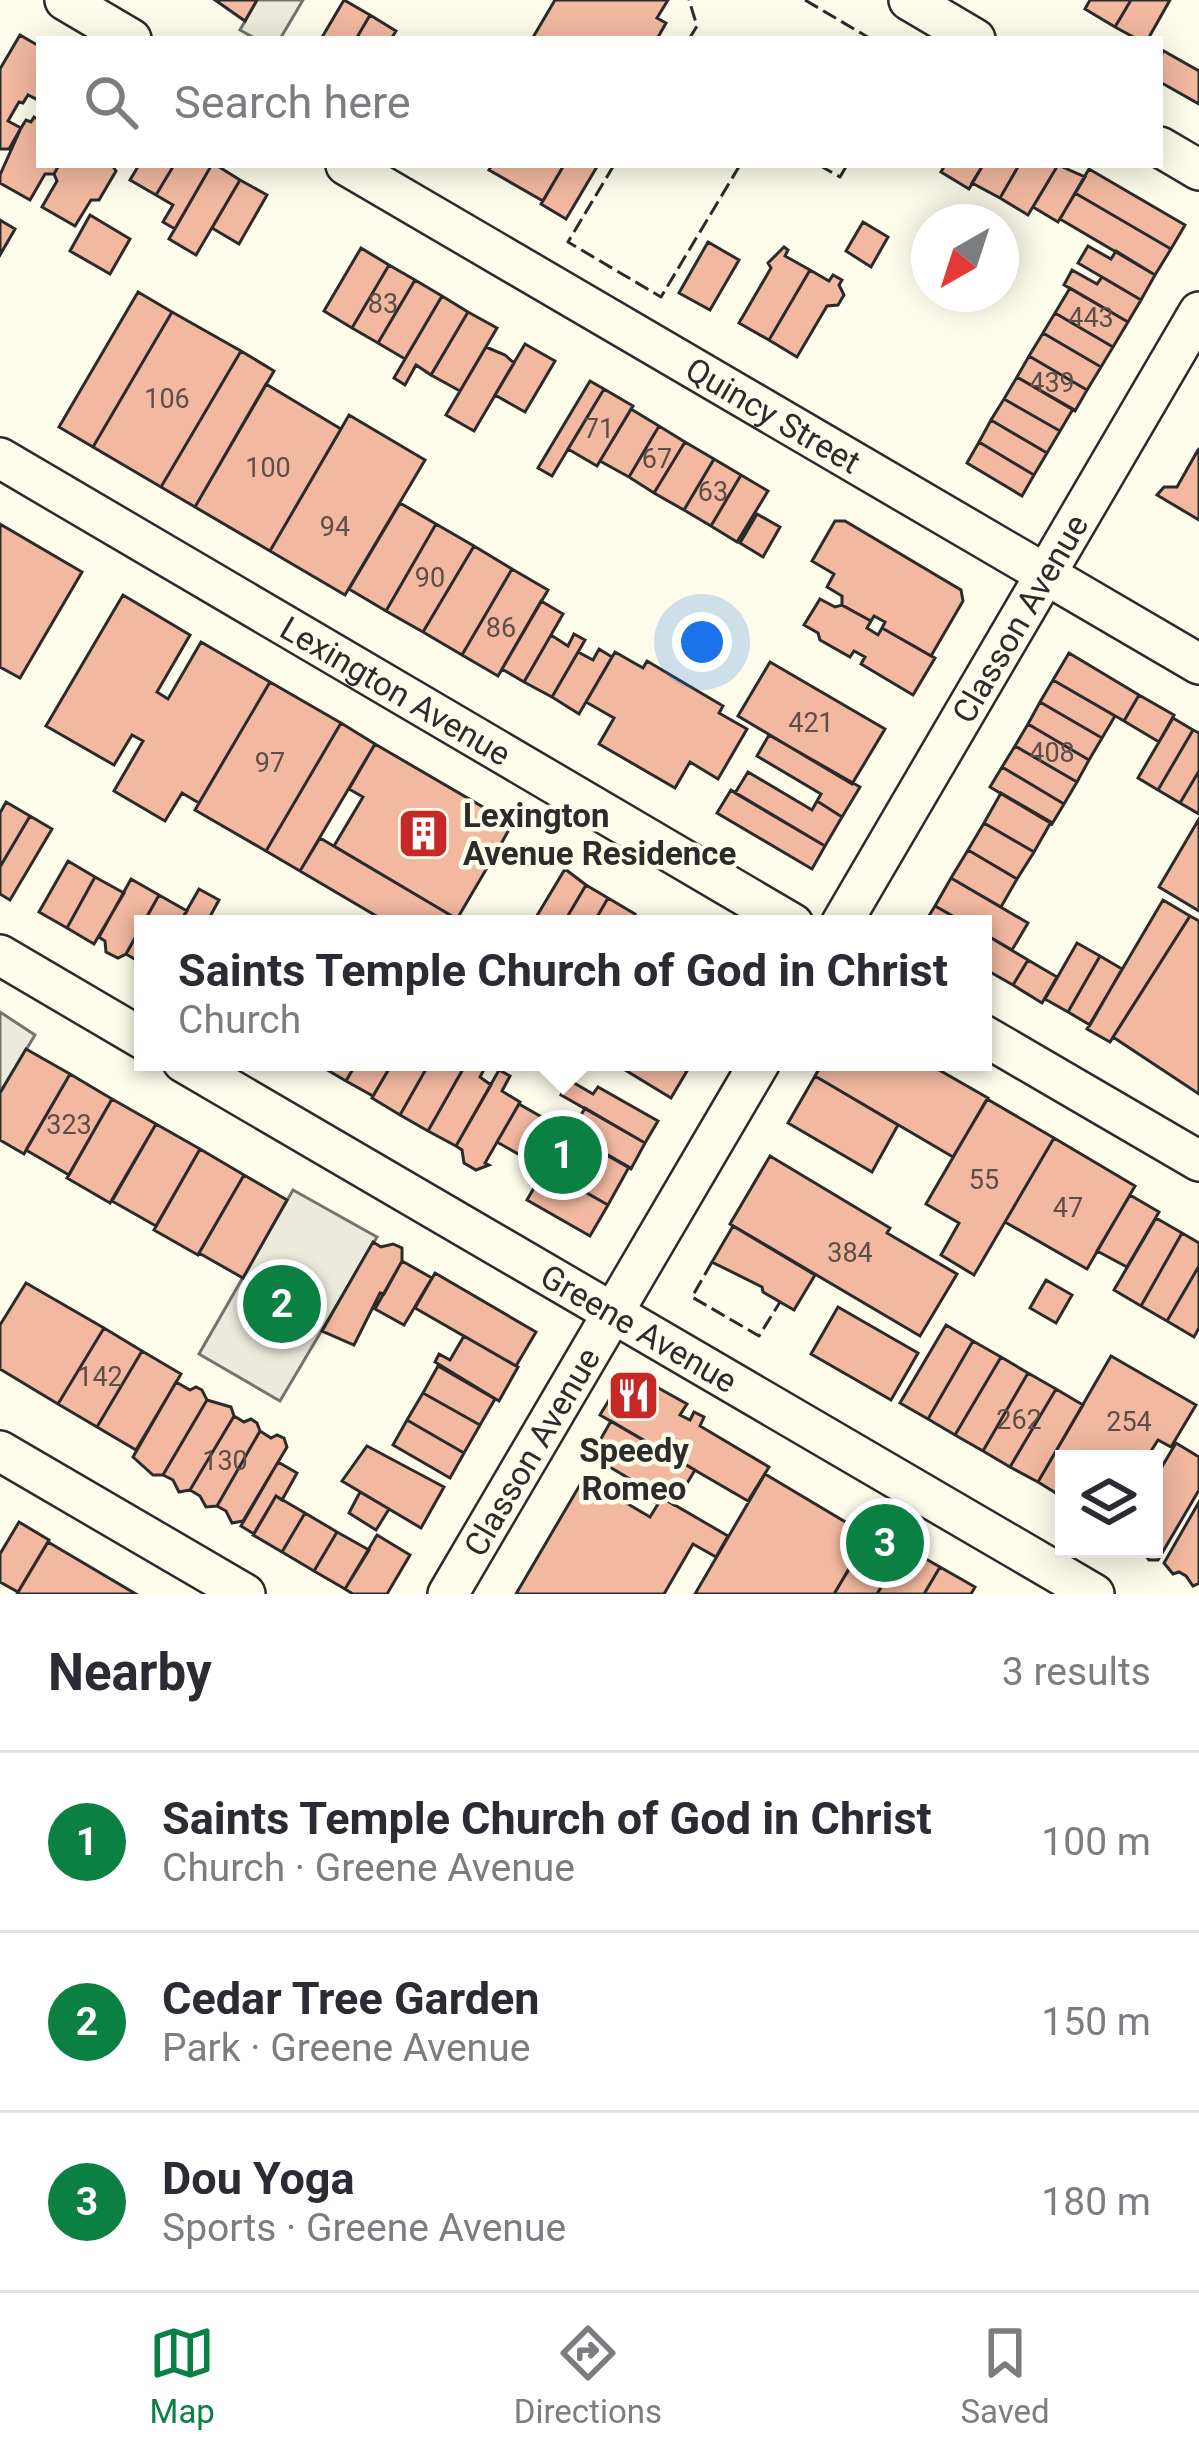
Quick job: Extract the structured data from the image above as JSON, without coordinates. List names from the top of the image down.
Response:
{
  "streets": {
    "street": [
      "Quincy Street",
      "Classon Avenue",
      "Lexington Avenue",
      "Greene Avenue"
    ]
  },
  "crossings": [
    ["Quincy Street", "Classon Avenue"],
    ["Classon Avenue", "Greene Avenue"]
  ],
  "places": {
    "building": ["Lexington Avenue Residence"],
    "restaurant": ["Speedy Romeo"]
  },
  "house_numbers": [
    "83",
    "443",
    "439",
    "106",
    "71",
    "67",
    "100",
    "63",
    "94",
    "90",
    "86",
    "421",
    "408",
    "97",
    "323",
    "55",
    "47",
    "384",
    "142",
    "262",
    "254",
    "130"
  ],
  "north": "bottom left",
  "page": {
    "search": "Search here",
    "popup": ["Saints Temple Church of God in Christ", "Church"],
    "pins": ["1", "2", "3"],
    "heading": ["Nearby", "3 results"],
    "list": [
      {
        "mark": "1",
        "name": "Saints Temple Church of God in Christ",
        "note": "Church · Greene Avenue",
        "value": "100 m"
      },
      {
        "mark": "2",
        "name": "Cedar Tree Garden",
        "note": "Park · Greene Avenue",
        "value": "150 m"
      },
      {
        "mark": "3",
        "name": "Dou Yoga",
        "note": "Sports · Greene Avenue",
        "value": "180 m"
      }
    ],
    "nav": ["Map", "Directions", "Saved"]
  }
}
